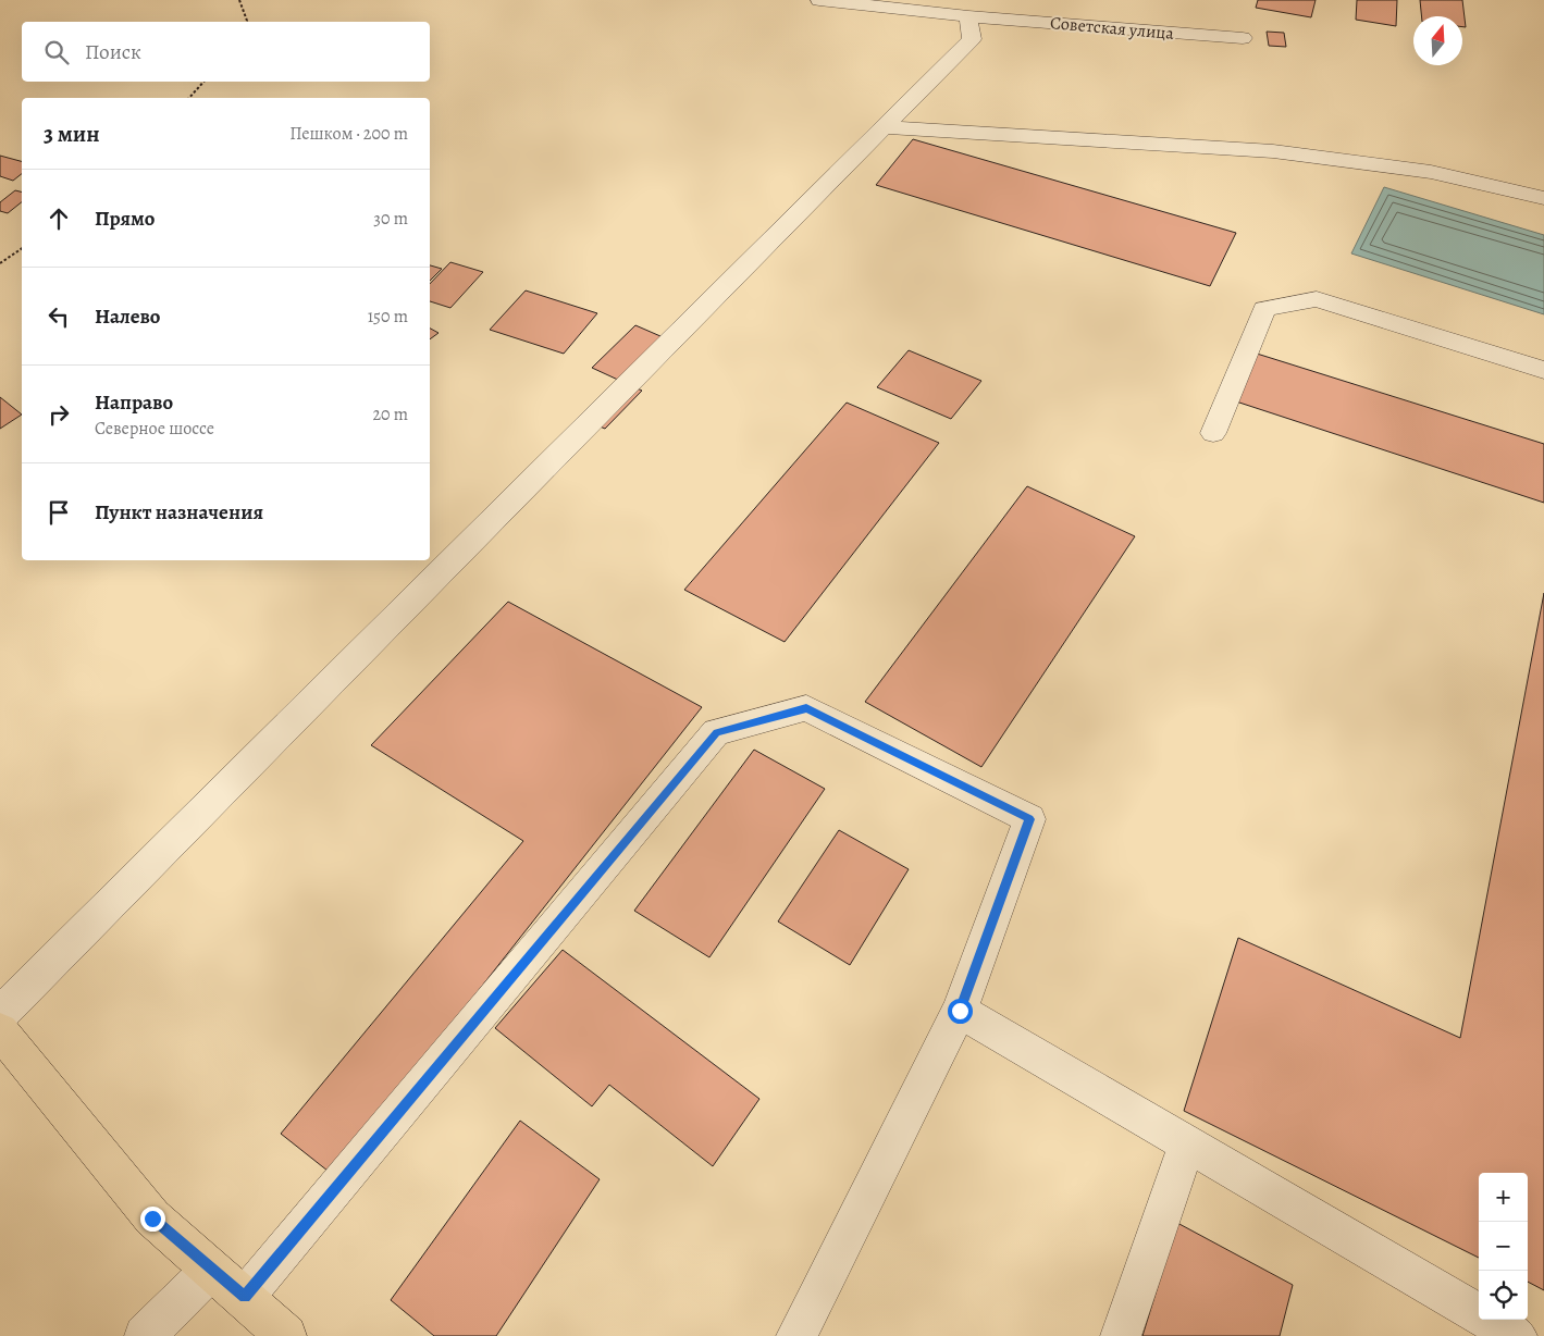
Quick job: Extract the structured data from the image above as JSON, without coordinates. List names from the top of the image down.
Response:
{
  "streets": {
    "street": ["Советская улица"]
  },
  "north": "top",
  "page": {
    "search": "Поиск",
    "heading": ["3 мин", "Пешком · 200 m"],
    "list": [
      ["Прямо", "30 m"],
      ["Налево", "150 m"],
      ["Направо", "Северное шоссе", "20 m"],
      "Пункт назначения"
    ],
    "map_buttons": ["+", "−"]
  }
}
